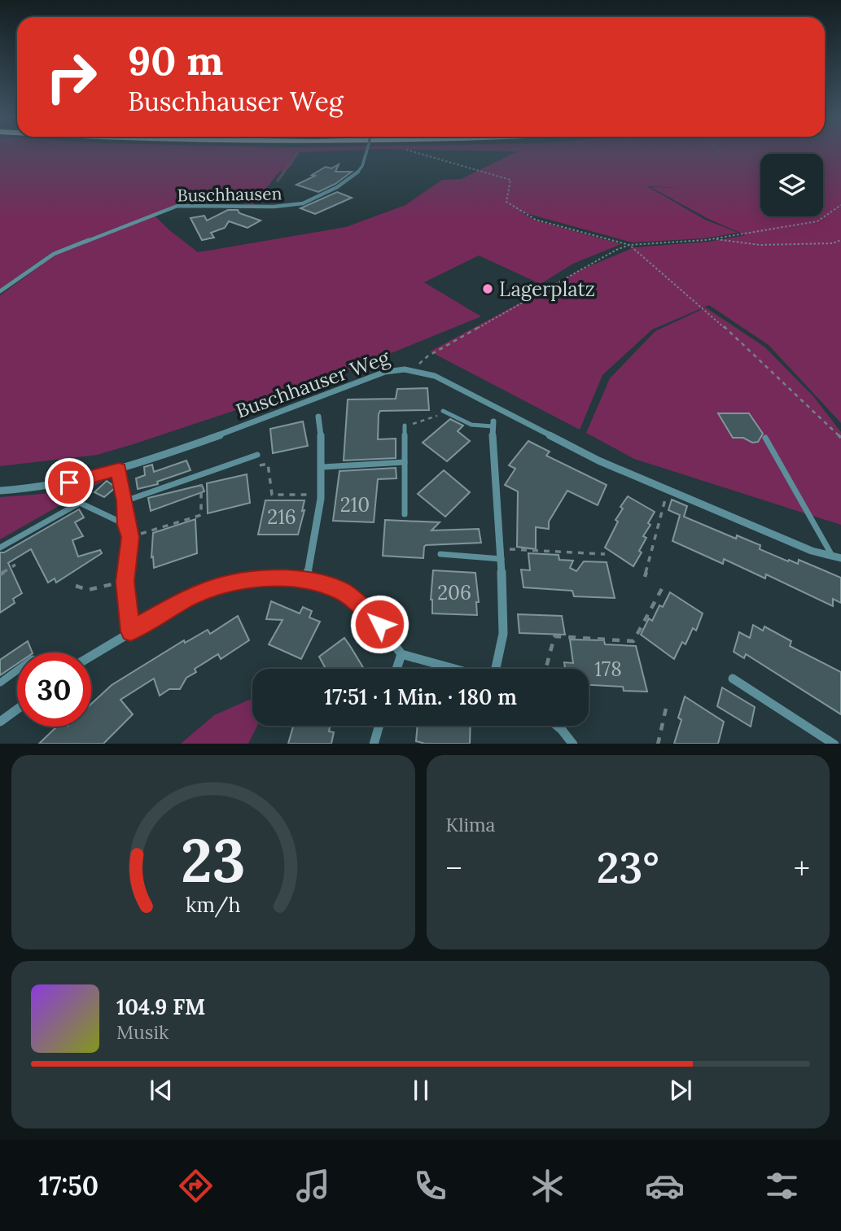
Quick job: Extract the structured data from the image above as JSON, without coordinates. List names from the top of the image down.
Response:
{
  "streets": {
    "street": ["Buschhausen", "Buschhauser Weg"]
  },
  "places": ["Lagerplatz"],
  "house_numbers": [
    "210",
    "216",
    "206",
    "178"
  ],
  "page": {
    "turn": ["90 m", "Buschhauser Weg"],
    "limit": "30",
    "trip": "17:51 · 1 Min. · 180 m",
    "tile": "Klima",
    "heat": ["−", "23°", "+"],
    "song": ["104.9 FM", "Musik"],
    "tabs": "17:50",
    "gauge": ["23", "km/h"]
  }
}
